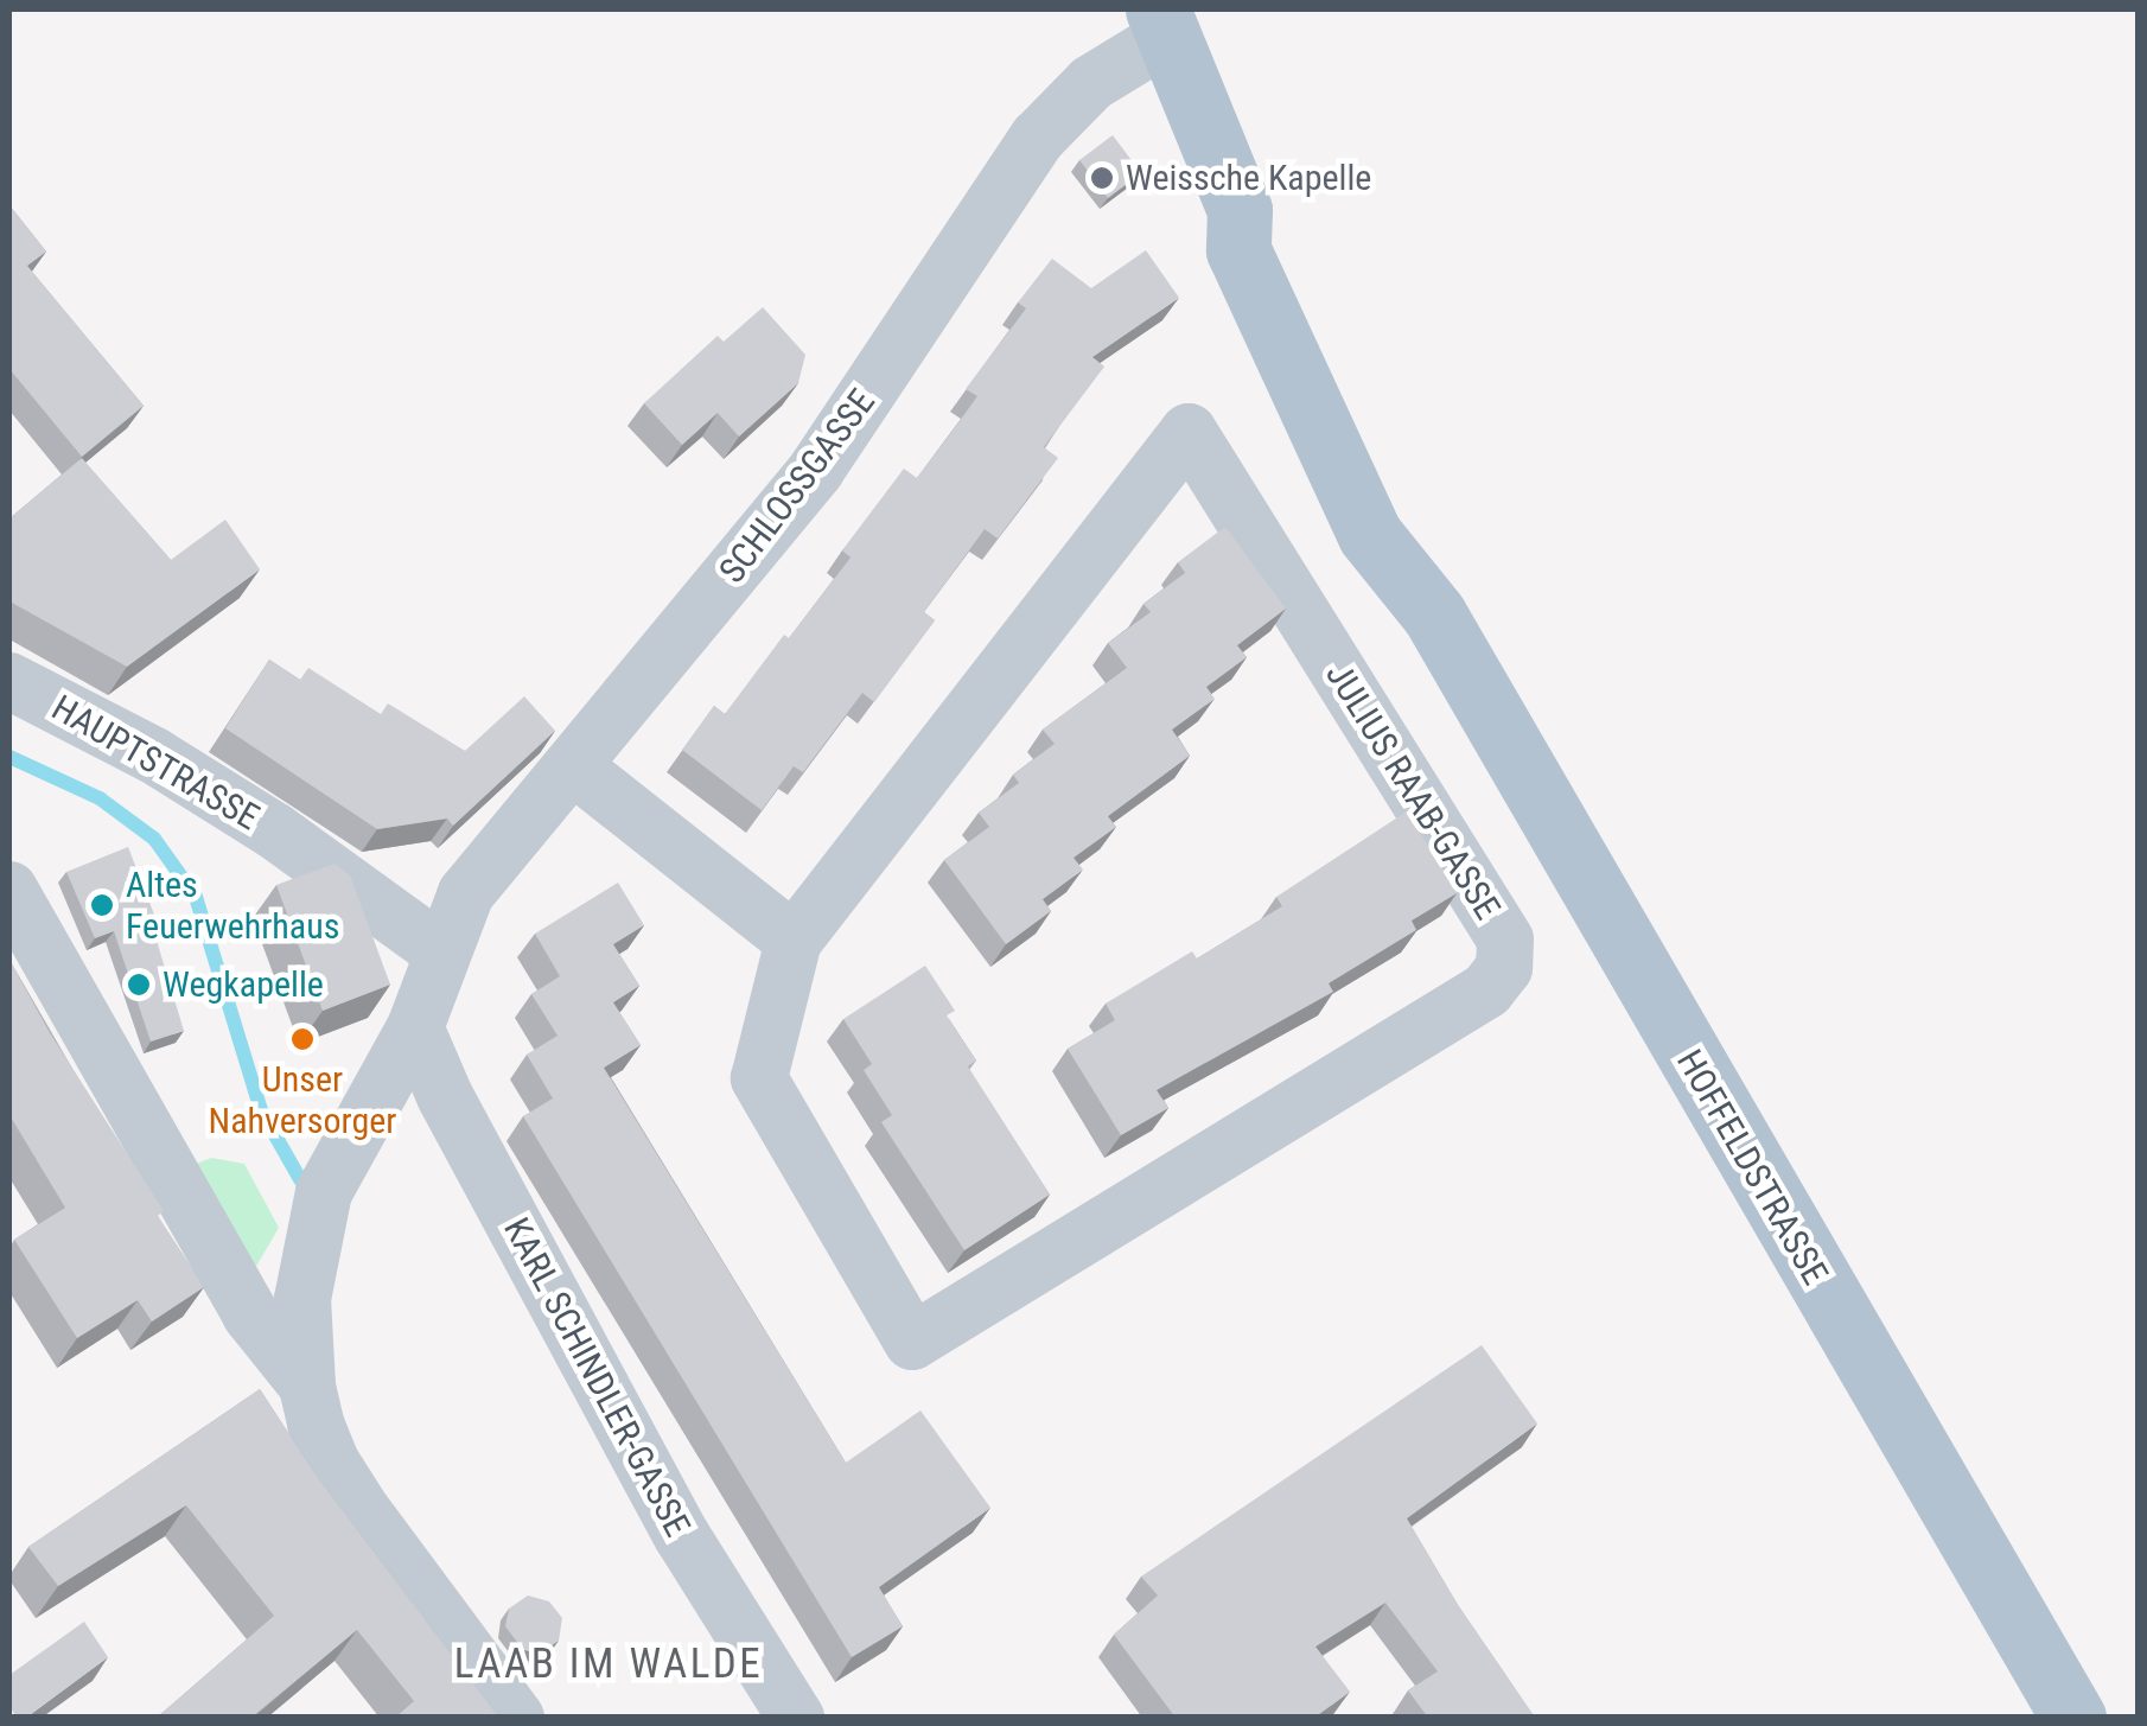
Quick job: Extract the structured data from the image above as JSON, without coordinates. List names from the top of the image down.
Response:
{
  "streets": {
    "main road": ["HOFFELDSTRASSE"],
    "street": [
      "SCHLOSSGASSE",
      "HAUPTSTRASSE",
      "JULIUS RAAB-GASSE",
      "KARL SCHINDLER-GASSE"
    ]
  },
  "crossings": [
    ["SCHLOSSGASSE", "HAUPTSTRASSE"],
    ["SCHLOSSGASSE", "HOFFELDSTRASSE"]
  ],
  "districts": ["LAAB IM WALDE"],
  "places": [
    "Weissche Kapelle",
    "Altes Feuerwehrhaus",
    "Wegkapelle",
    "Unser Nahversorger"
  ]
}
